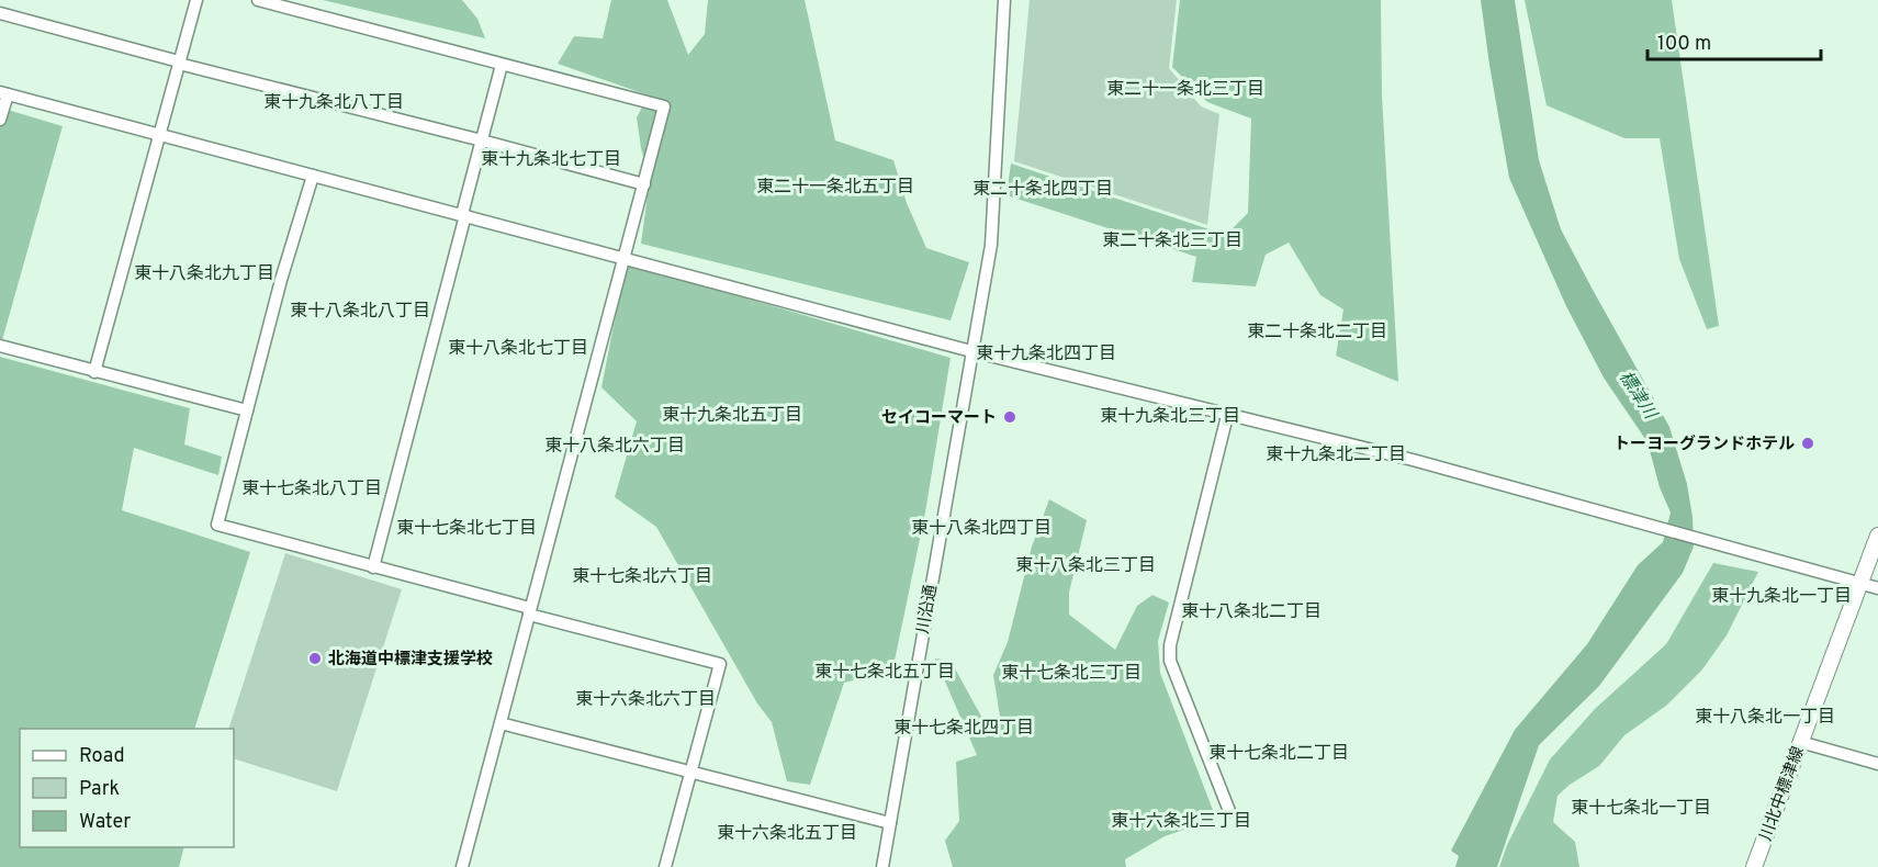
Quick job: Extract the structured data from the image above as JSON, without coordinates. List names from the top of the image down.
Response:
{
  "streets": {
    "main road": ["川北中標津線"],
    "street": ["川沿通"]
  },
  "districts": [
    "東二十一条北三丁目",
    "東十九条北八丁目",
    "東十九条北七丁目",
    "東二十一条北五丁目",
    "東二十条北四丁目",
    "東二十条北三丁目",
    "東十八条北九丁目",
    "東十八条北八丁目",
    "東二十条北二丁目",
    "東十八条北七丁目",
    "東十九条北四丁目",
    "東十九条北五丁目",
    "東十九条北三丁目",
    "東十八条北六丁目",
    "東十九条北二丁目",
    "東十七条北八丁目",
    "東十七条北七丁目",
    "東十八条北四丁目",
    "東十八条北三丁目",
    "東十七条北六丁目",
    "東十九条北一丁目",
    "東十八条北二丁目",
    "東十七条北五丁目",
    "東十七条北三丁目",
    "東十六条北六丁目",
    "東十八条北一丁目",
    "東十七条北四丁目",
    "東十七条北二丁目",
    "東十七条北一丁目",
    "東十六条北三丁目",
    "東十六条北五丁目"
  ],
  "water": ["標津川"],
  "places": ["セイコーマート", "トーヨーグランドホテル", "北海道中標津支援学校"],
  "legend": ["Road", "Park", "Water"],
  "scale_bar": "100 m"
}
